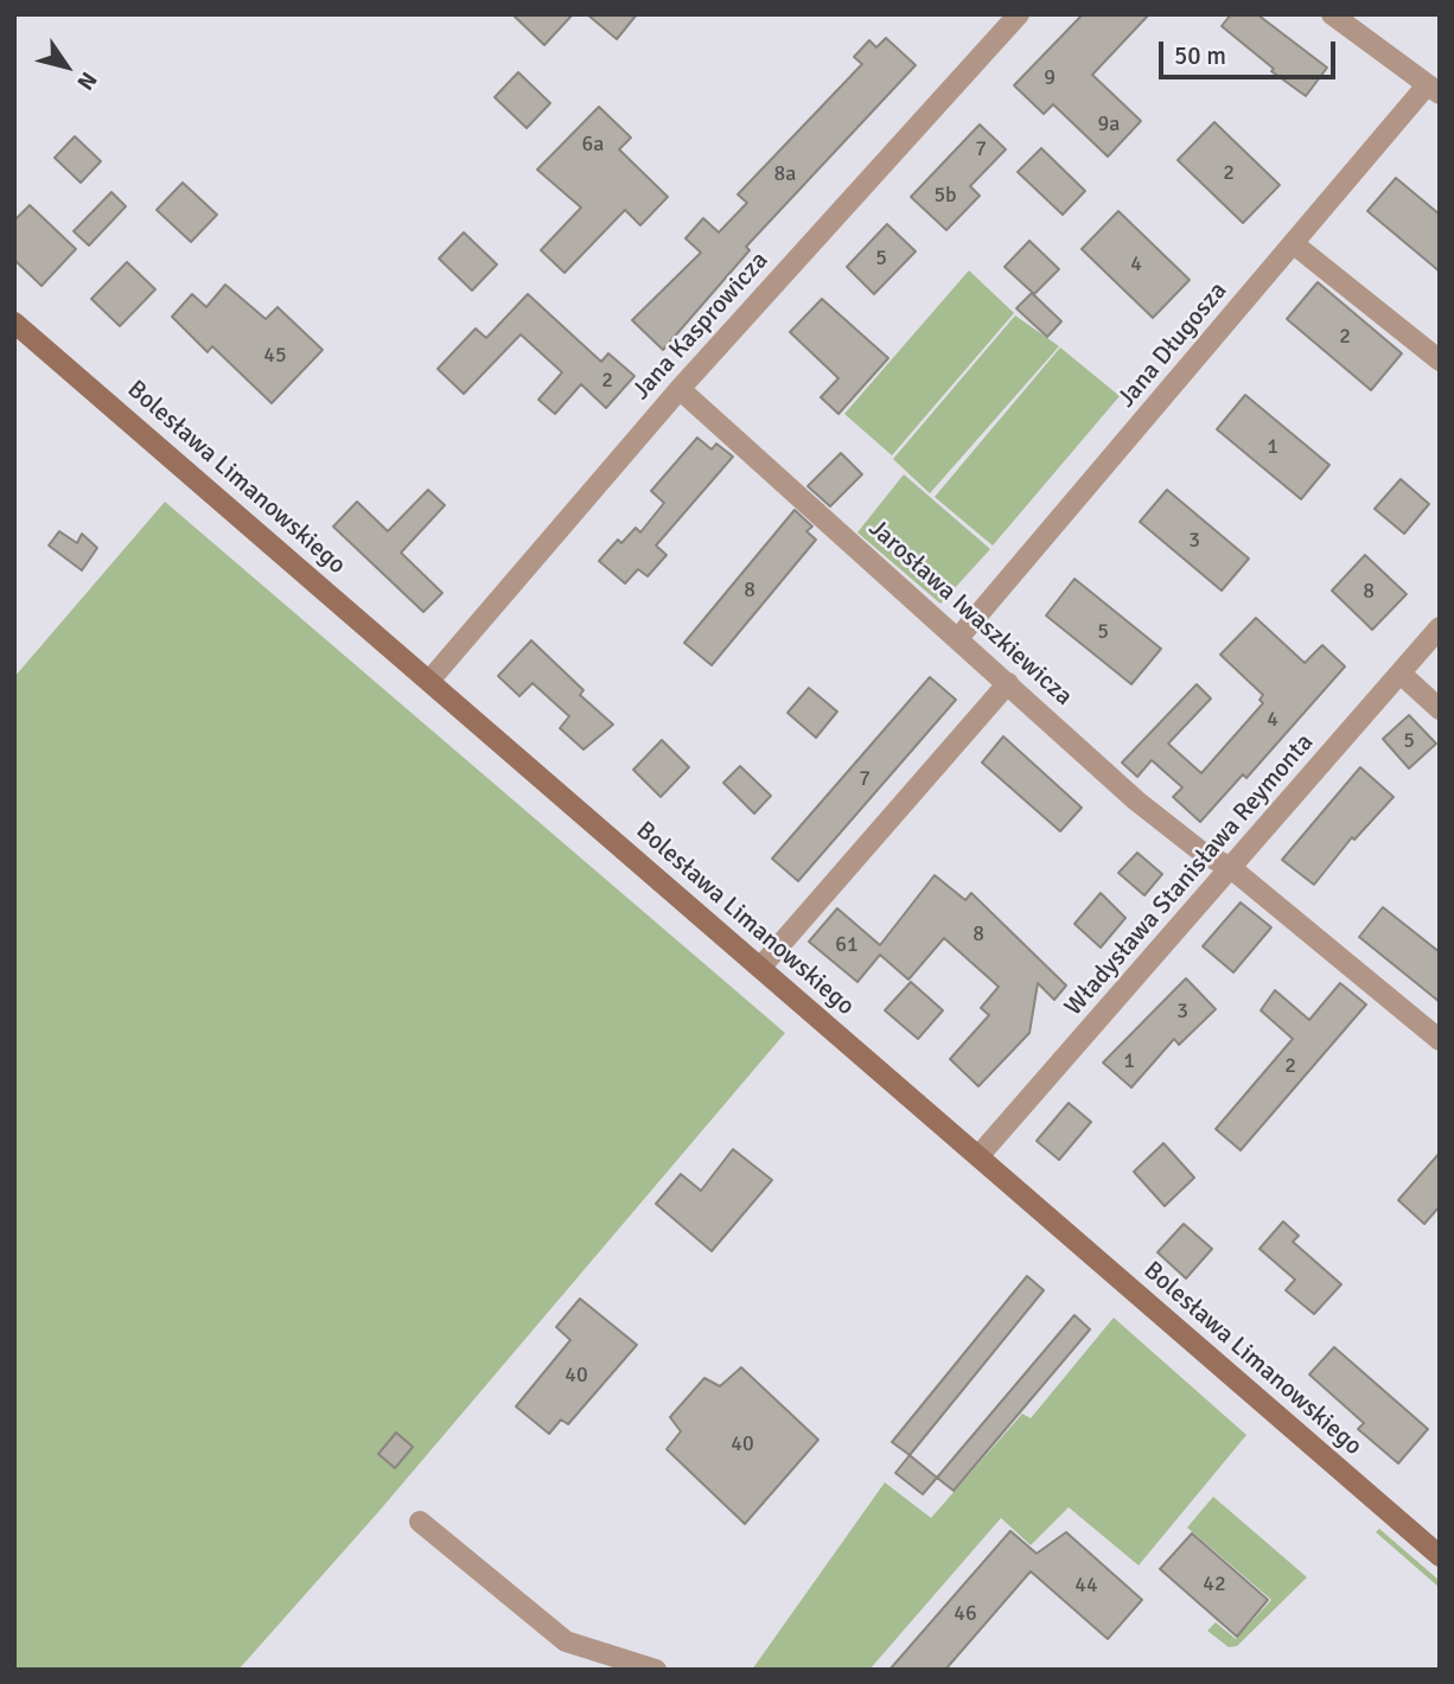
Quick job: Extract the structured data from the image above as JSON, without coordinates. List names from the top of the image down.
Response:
{
  "streets": {
    "street": [
      "Jana Kasprowicza",
      "Jana Długosza",
      "Bolesława Limanowskiego",
      "Jarosława Iwaszkiewicza",
      "Władysława Stanisława Reymonta"
    ]
  },
  "crossings": [
    ["Jana Kasprowicza", "Bolesława Limanowskiego"],
    ["Jana Kasprowicza", "Jarosława Iwaszkiewicza"],
    ["Jana Długosza", "Jarosława Iwaszkiewicza"],
    ["Bolesława Limanowskiego", "Władysława Stanisława Reymonta"],
    ["Jarosława Iwaszkiewicza", "Władysława Stanisława Reymonta"]
  ],
  "house_numbers": [
    "9",
    "9a",
    "6a",
    "7",
    "2",
    "8a",
    "5b",
    "5",
    "4",
    "2",
    "45",
    "2",
    "1",
    "3",
    "8",
    "8",
    "5",
    "4",
    "5",
    "7",
    "8",
    "61",
    "3",
    "1",
    "2",
    "40",
    "40",
    "42",
    "44",
    "46"
  ],
  "scale_bar": "50 m",
  "north": "bottom right"
}
